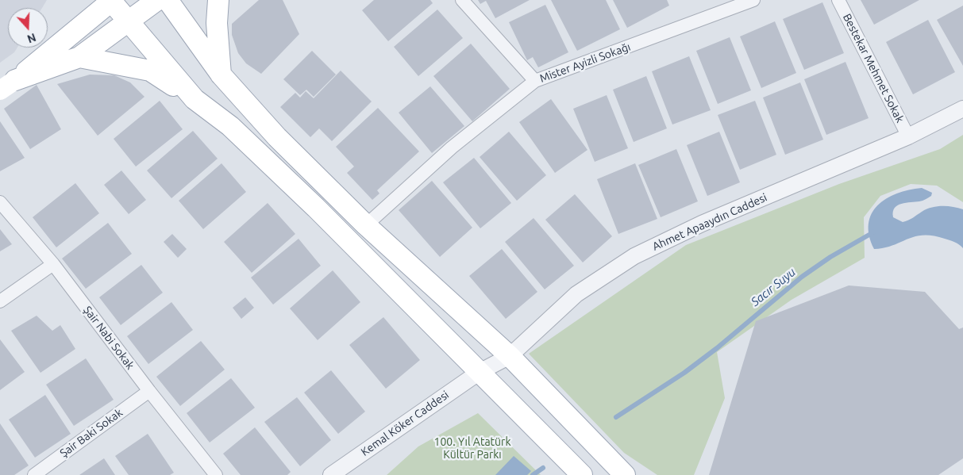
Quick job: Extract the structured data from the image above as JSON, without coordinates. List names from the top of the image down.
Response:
{
  "streets": {
    "street": [
      "Mister Ayizli Sokağı",
      "Bestekar Mehmet Sokak",
      "Ahmet Apaaydın Caddesi",
      "Şair Nabi Sokak",
      "Kemal Köker Caddesi",
      "Şair Baki Sokak"
    ]
  },
  "crossings": [
    ["Bestekar Mehmet Sokak", "Ahmet Apaaydın Caddesi"],
    ["Ahmet Apaaydın Caddesi", "Kemal Köker Caddesi"],
    ["Şair Nabi Sokak", "Şair Baki Sokak"]
  ],
  "water": ["Sacır Suyu"],
  "parks": ["100. Yıl Atatürk Kültür Parkı"],
  "north": "bottom"
}
